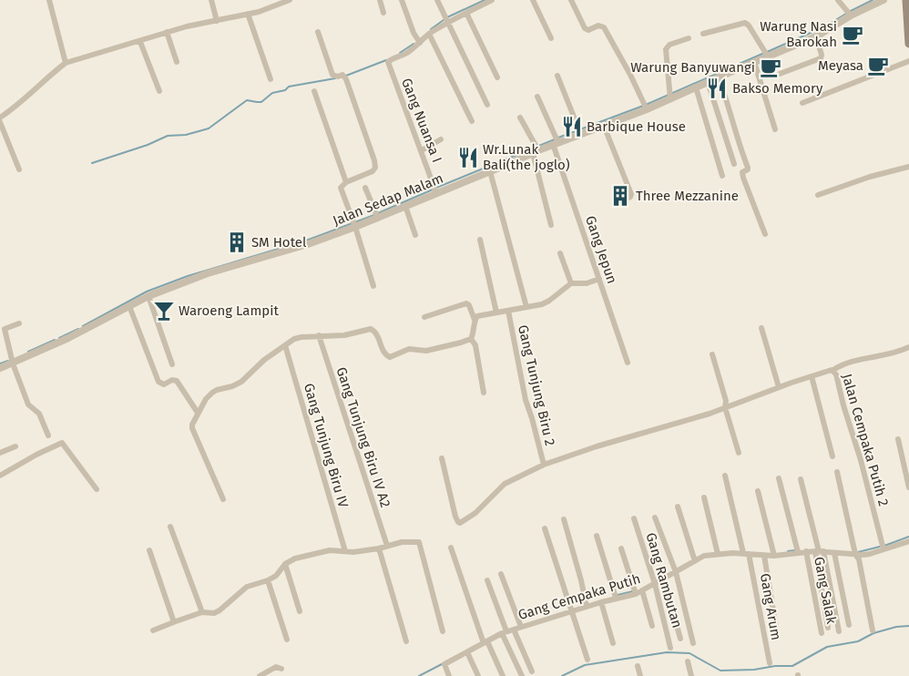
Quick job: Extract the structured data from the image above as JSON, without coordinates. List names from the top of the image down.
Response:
{
  "streets": {
    "street": [
      "Gang Nuansa I",
      "Jalan Sedap Malam",
      "Gang Jepun",
      "Gang Tunjung Biru 2",
      "Gang Tunjung Biru IV A2",
      "Jalan Cempaka Putih 2",
      "Gang Tunjung Biru IV",
      "Gang Rambutan",
      "Gang Salak",
      "Gang Cempaka Putih",
      "Gang Arum"
    ]
  },
  "crossings": [
    ["Gang Nuansa I", "Jalan Sedap Malam"],
    ["Jalan Sedap Malam", "Gang Jepun"],
    ["Gang Tunjung Biru 2", "Jalan Cempaka Putih 2"],
    ["Jalan Cempaka Putih 2", "Gang Cempaka Putih"],
    ["Gang Rambutan", "Gang Cempaka Putih"],
    ["Gang Salak", "Gang Cempaka Putih"],
    ["Gang Cempaka Putih", "Gang Arum"]
  ],
  "places": {
    "cafe": ["Warung Nasi Barokah", "Meyasa", "Warung Banyuwangi"],
    "restaurant": ["Bakso Memory", "Barbique House", "Wr.Lunak Bali(the joglo)"],
    "building": ["Three Mezzanine", "SM Hotel"],
    "bar": ["Waroeng Lampit"]
  }
}
